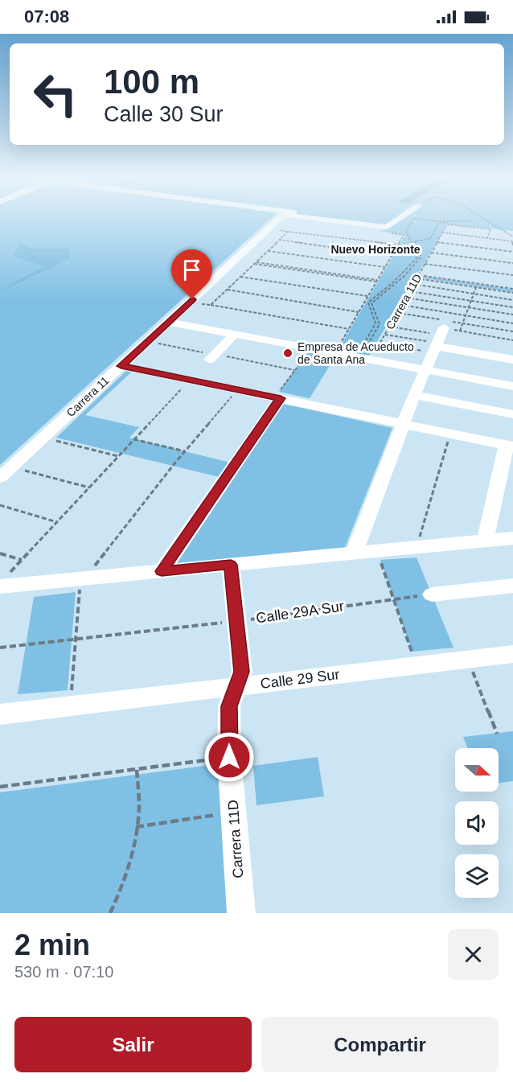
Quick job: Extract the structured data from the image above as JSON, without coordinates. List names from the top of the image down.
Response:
{
  "streets": {
    "street": ["Carrera 11D", "Carrera 11", "Calle 29 Sur"],
    "path": ["Calle 29A Sur"]
  },
  "crossings": [
    ["Carrera 11D", "Calle 29A Sur"],
    ["Carrera 11D", "Calle 29 Sur"]
  ],
  "districts": ["Nuevo Horizonte"],
  "places": ["Empresa de Acueducto de Santa Ana"],
  "north": "right",
  "page": {
    "status": "07:08",
    "turn": ["100 m", "Calle 30 Sur"],
    "heading": ["2 min", "530 m · 07:10"],
    "buttons": ["Salir", "Compartir"]
  }
}
